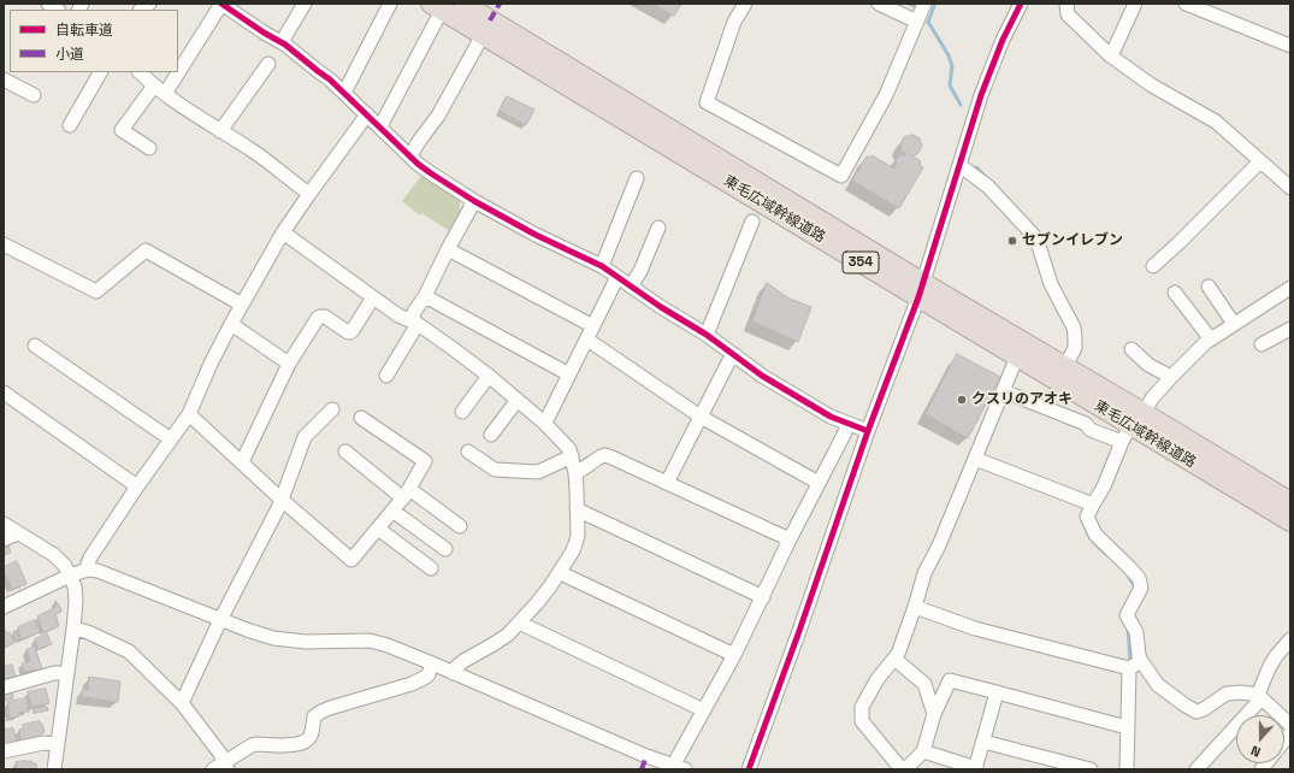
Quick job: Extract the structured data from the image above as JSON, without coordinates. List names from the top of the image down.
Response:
{
  "streets": {
    "highway": ["東毛広域幹線道路", "354"]
  },
  "places": ["セブンイレブン", "クスリのアオキ"],
  "legend": ["自転車道", "小道"],
  "north": "bottom"
}
